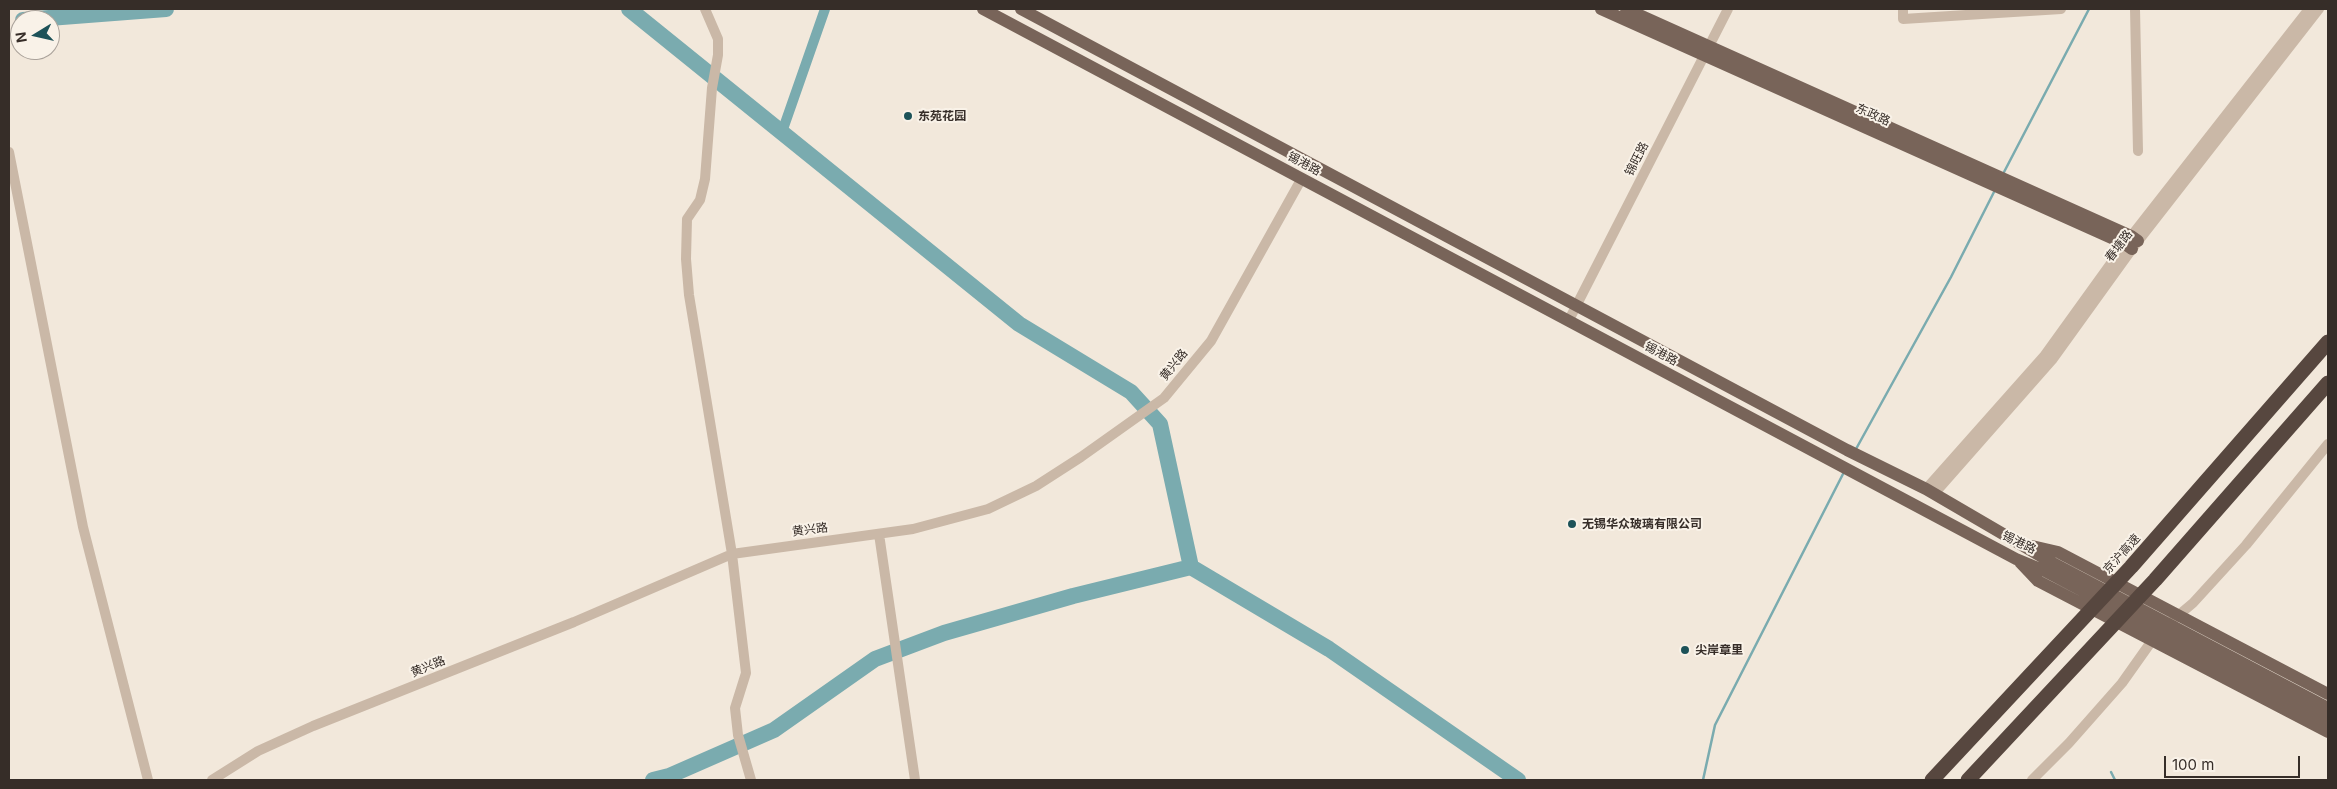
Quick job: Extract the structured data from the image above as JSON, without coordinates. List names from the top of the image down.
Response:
{
  "streets": {
    "highway": ["京沪高速"],
    "main road": ["东政路", "锡港路"],
    "street": ["锦旺路", "春塘路", "黄兴路"]
  },
  "crossings": [
    ["东政路", "锦旺路"],
    ["东政路", "春塘路"],
    ["锦旺路", "锡港路"],
    ["锡港路", "春塘路"],
    ["锡港路", "黄兴路"]
  ],
  "places": ["东苑花园", "无锡华众玻璃有限公司", "尖岸章里"],
  "scale_bar": "100 m",
  "north": "left"
}
